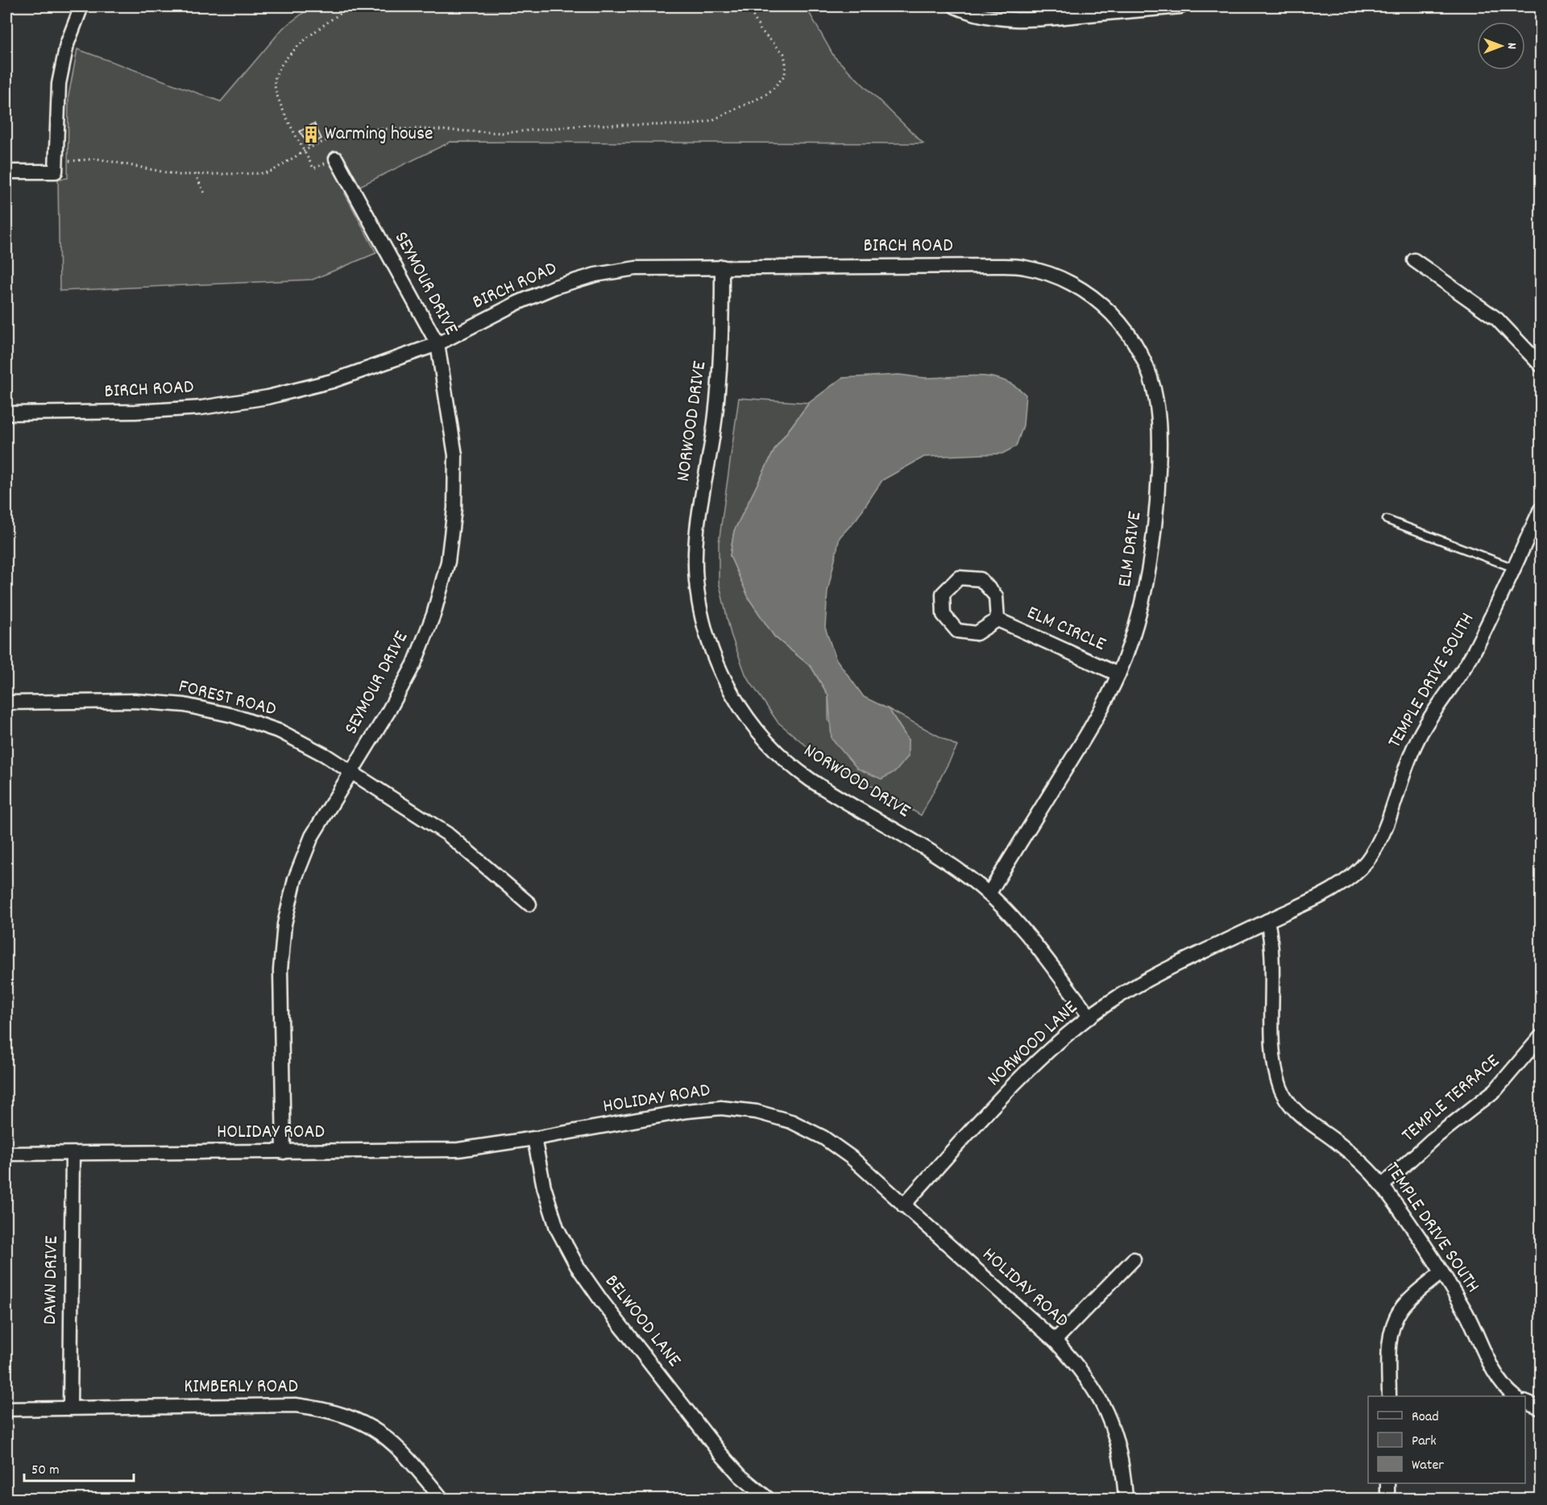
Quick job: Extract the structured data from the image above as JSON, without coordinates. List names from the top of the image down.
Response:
{
  "streets": {
    "street": [
      "BIRCH ROAD",
      "SEYMOUR DRIVE",
      "NORWOOD DRIVE",
      "ELM DRIVE",
      "ELM CIRCLE",
      "TEMPLE DRIVE SOUTH",
      "FOREST ROAD",
      "NORWOOD LANE",
      "HOLIDAY ROAD",
      "TEMPLE TERRACE",
      "DAWN DRIVE",
      "BELWOOD LANE",
      "KIMBERLY ROAD"
    ]
  },
  "crossings": [
    ["BIRCH ROAD", "SEYMOUR DRIVE"],
    ["BIRCH ROAD", "NORWOOD DRIVE"],
    ["BIRCH ROAD", "ELM DRIVE"],
    ["SEYMOUR DRIVE", "FOREST ROAD"],
    ["SEYMOUR DRIVE", "HOLIDAY ROAD"],
    ["NORWOOD DRIVE", "ELM DRIVE"],
    ["NORWOOD DRIVE", "NORWOOD LANE"],
    ["ELM DRIVE", "ELM CIRCLE"],
    ["TEMPLE DRIVE SOUTH", "NORWOOD LANE"],
    ["TEMPLE DRIVE SOUTH", "TEMPLE TERRACE"],
    ["NORWOOD LANE", "HOLIDAY ROAD"],
    ["HOLIDAY ROAD", "DAWN DRIVE"],
    ["HOLIDAY ROAD", "BELWOOD LANE"],
    ["DAWN DRIVE", "KIMBERLY ROAD"]
  ],
  "places": {
    "building": ["Warming house"]
  },
  "legend": ["Road", "Park", "Water"],
  "scale_bar": "50 m",
  "north": "right"
}
